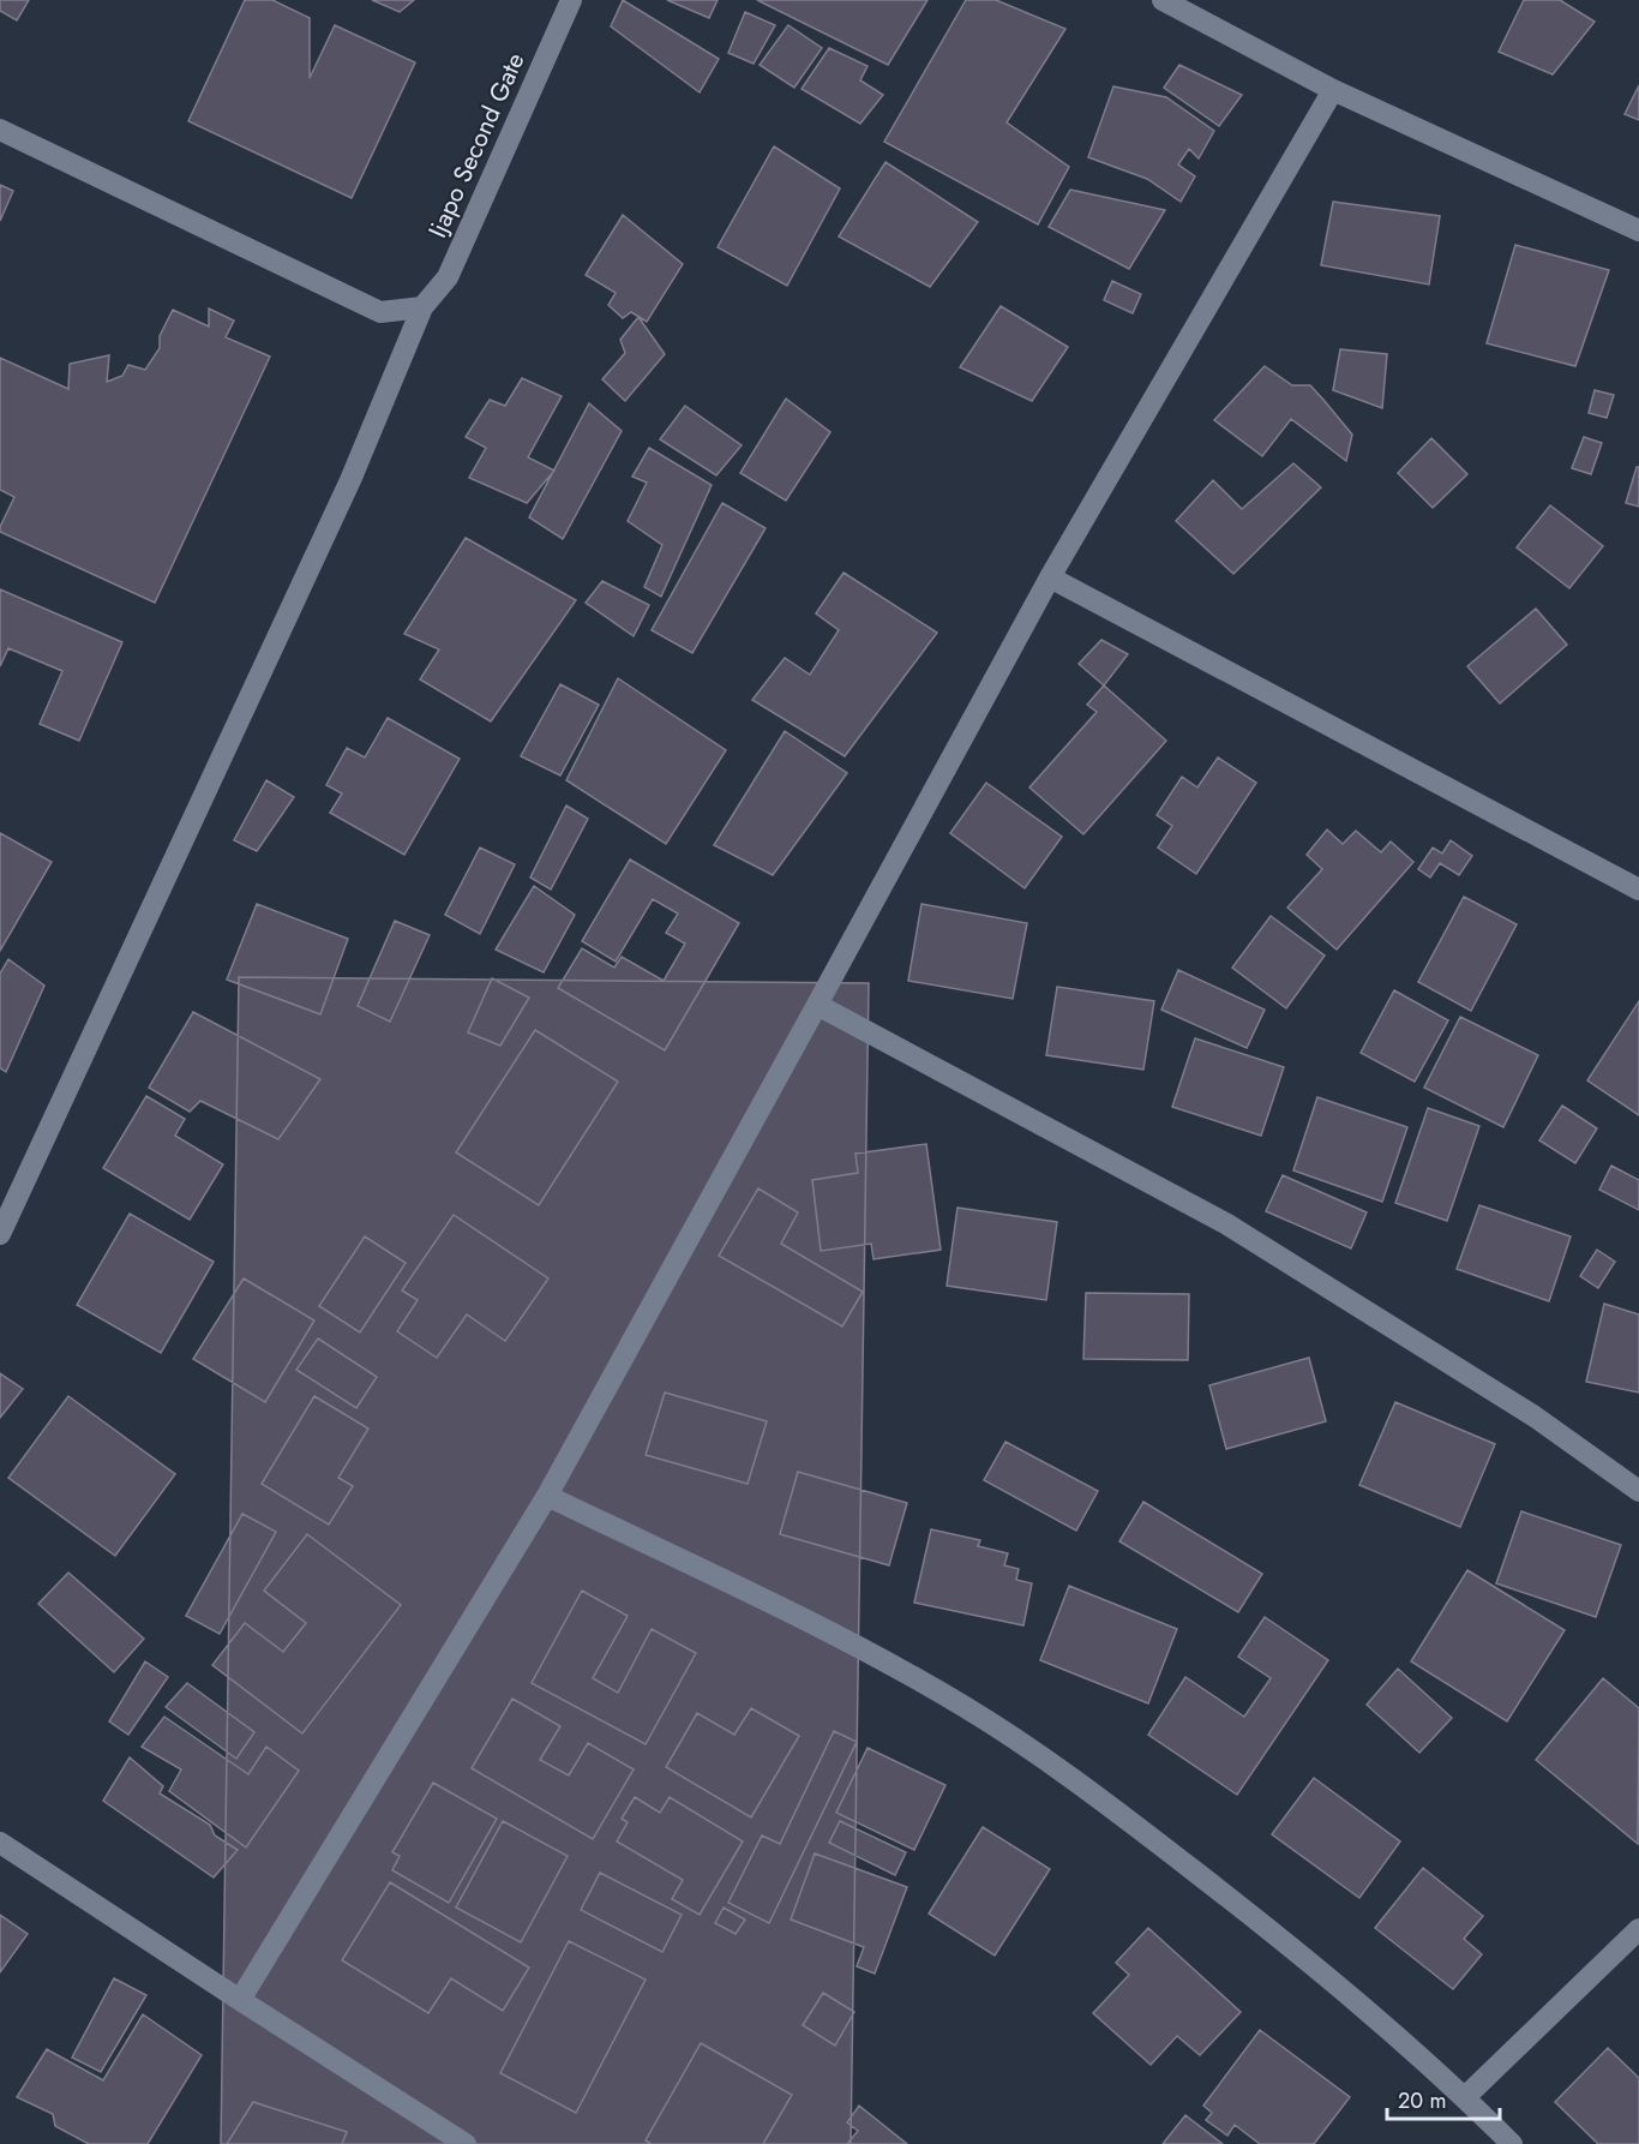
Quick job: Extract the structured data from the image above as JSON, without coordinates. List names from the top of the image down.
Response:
{
  "streets": {
    "street": ["Ijapo Second Gate"]
  },
  "scale_bar": "20 m"
}
